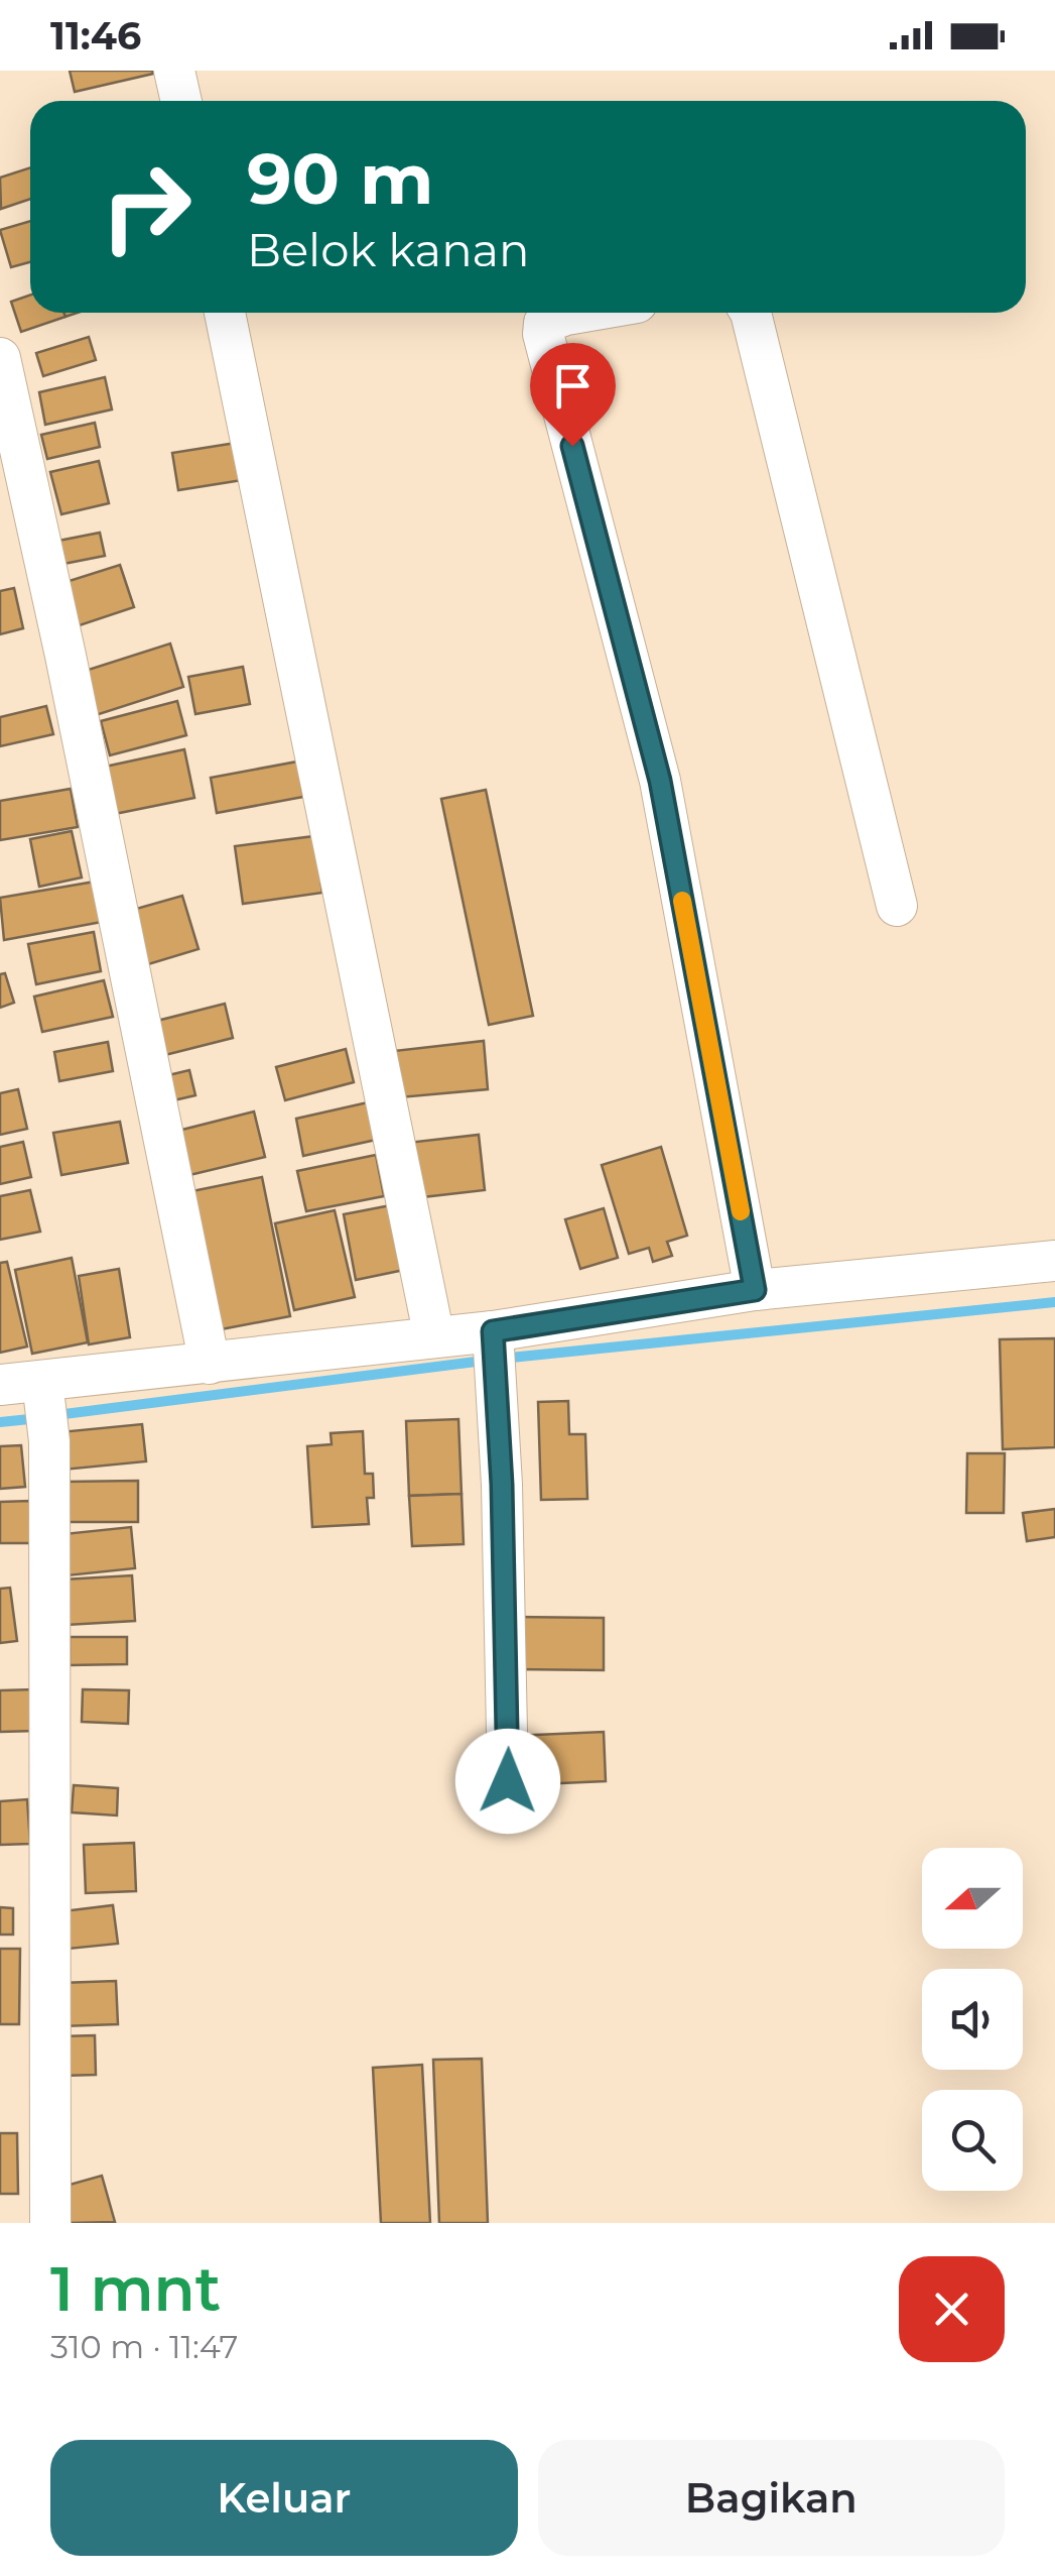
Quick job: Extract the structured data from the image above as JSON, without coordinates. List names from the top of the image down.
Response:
{
  "north": "left",
  "page": {
    "status": "11:46",
    "turn": ["90 m", "Belok kanan"],
    "heading": ["1 mnt", "310 m · 11:47"],
    "buttons": ["Keluar", "Bagikan"]
  }
}
